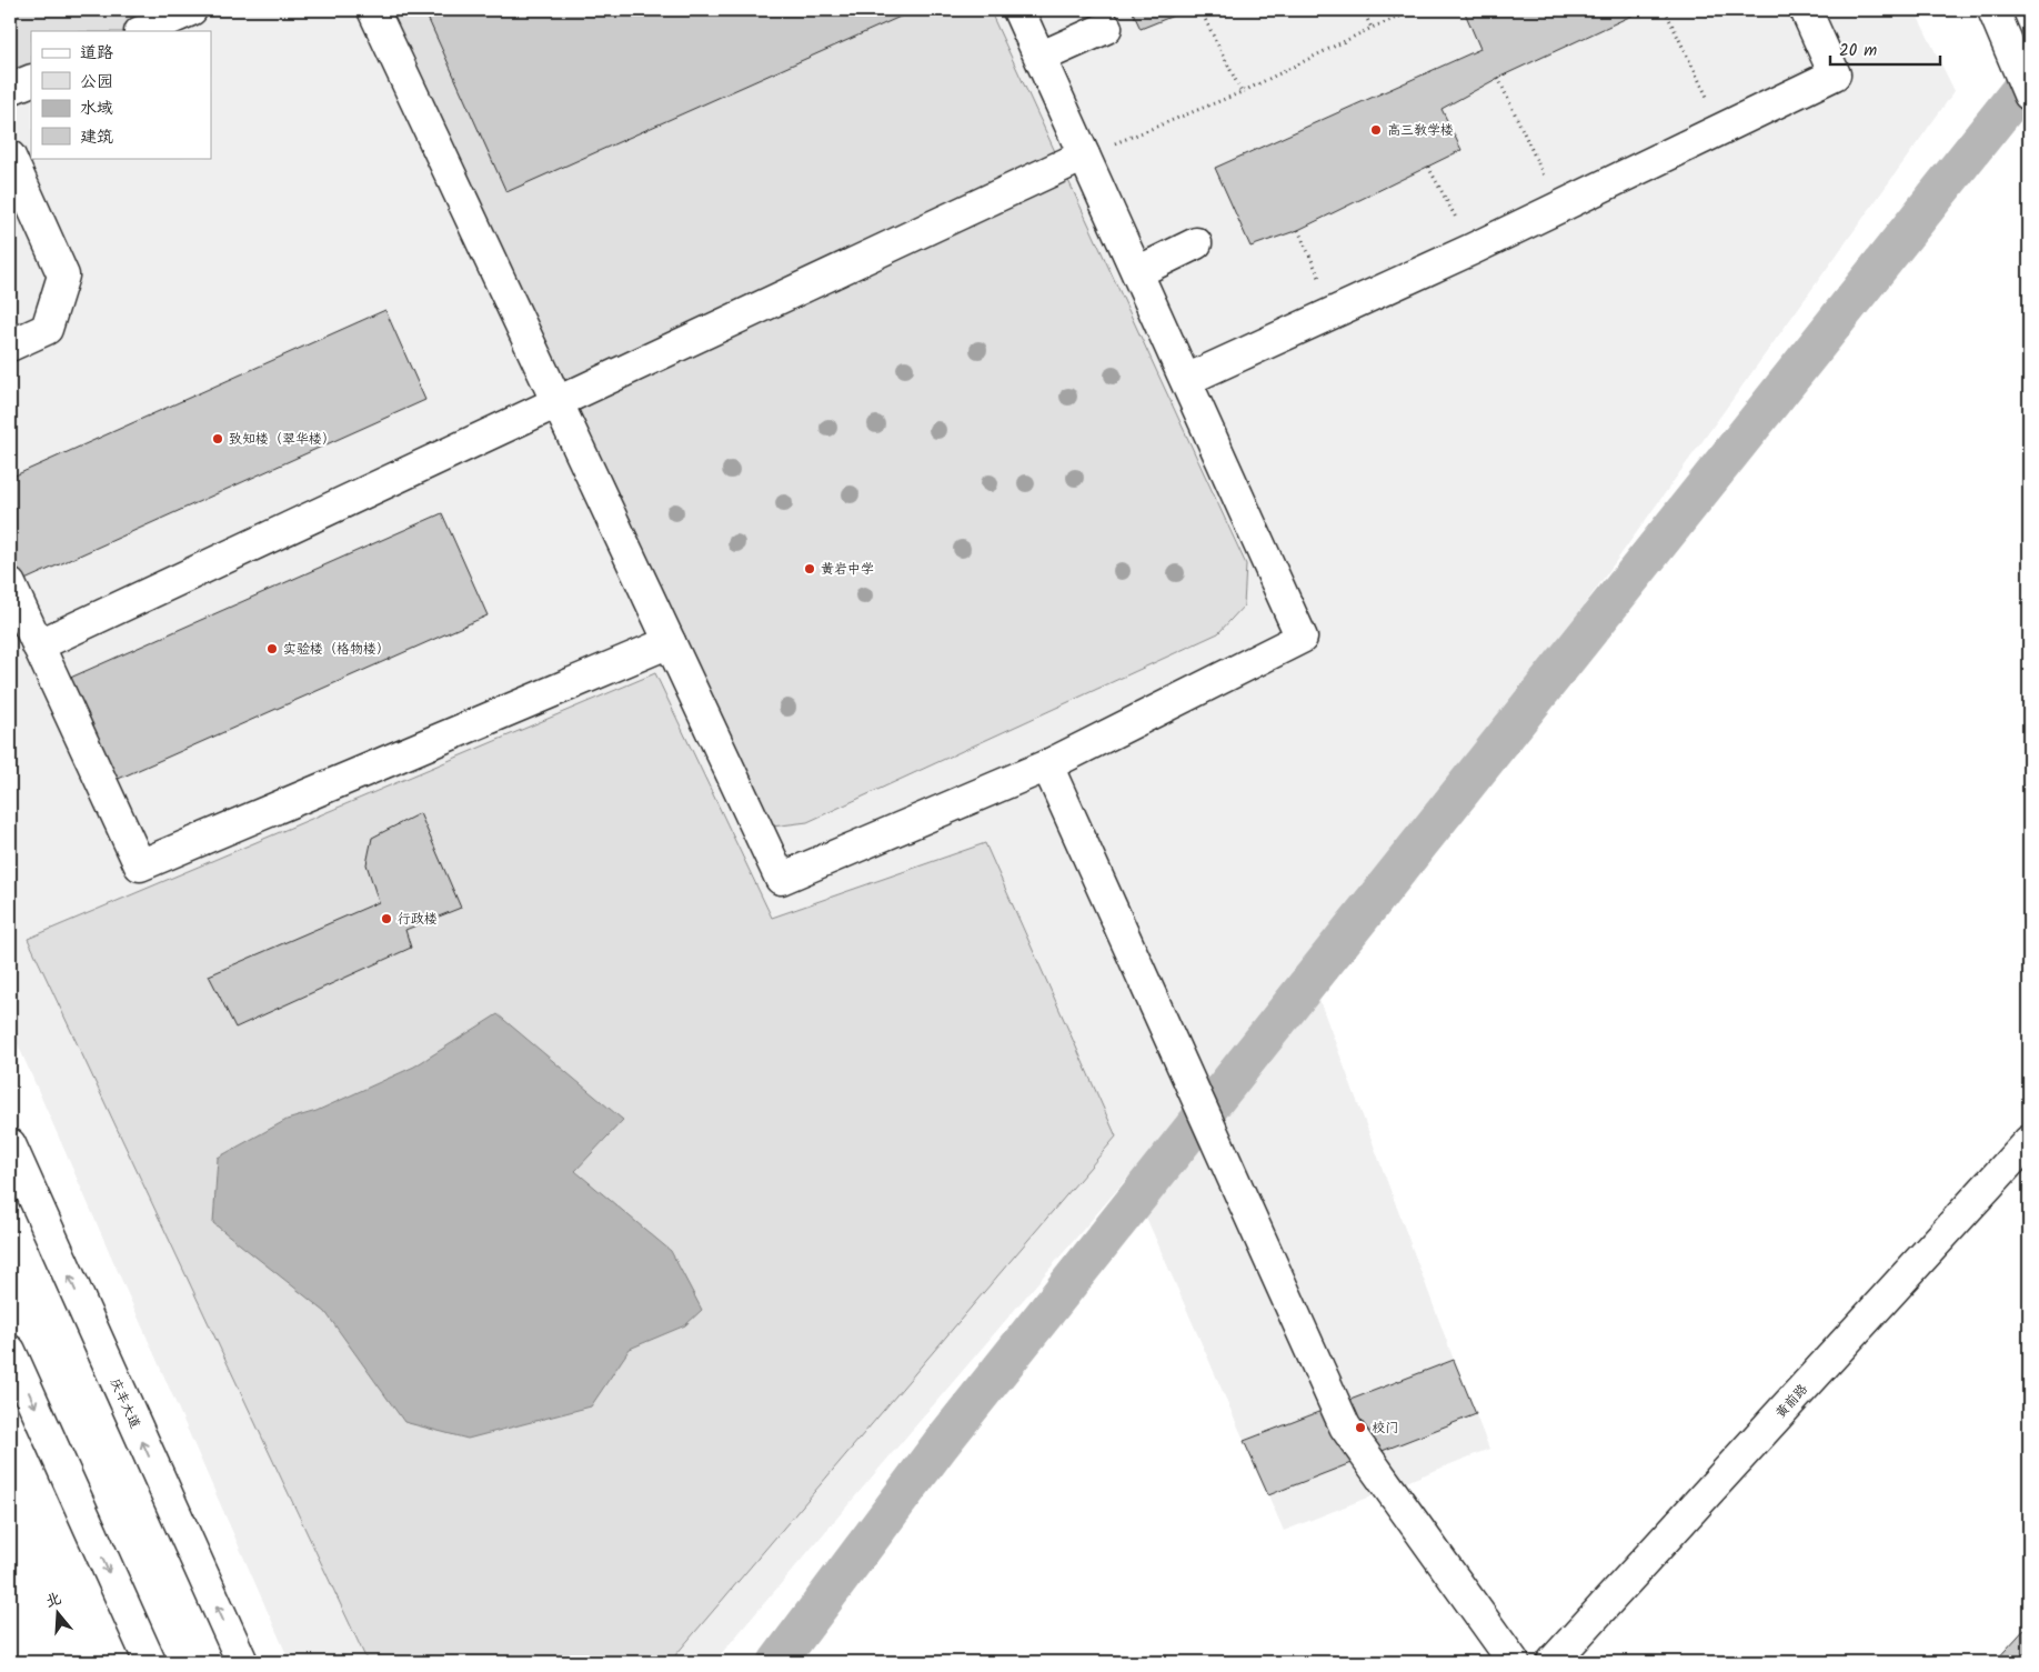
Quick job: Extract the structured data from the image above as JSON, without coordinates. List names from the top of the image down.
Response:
{
  "streets": {
    "street": ["黄前路", "庆丰大道"]
  },
  "places": [
    "高三教学楼",
    "致知楼（翠华楼）",
    "黄岩中学",
    "实验楼（格物楼）",
    "行政楼",
    "校门"
  ],
  "legend": [
    "道路",
    "公园",
    "水域",
    "建筑"
  ],
  "scale_bar": "20 m",
  "north": "top"
}
